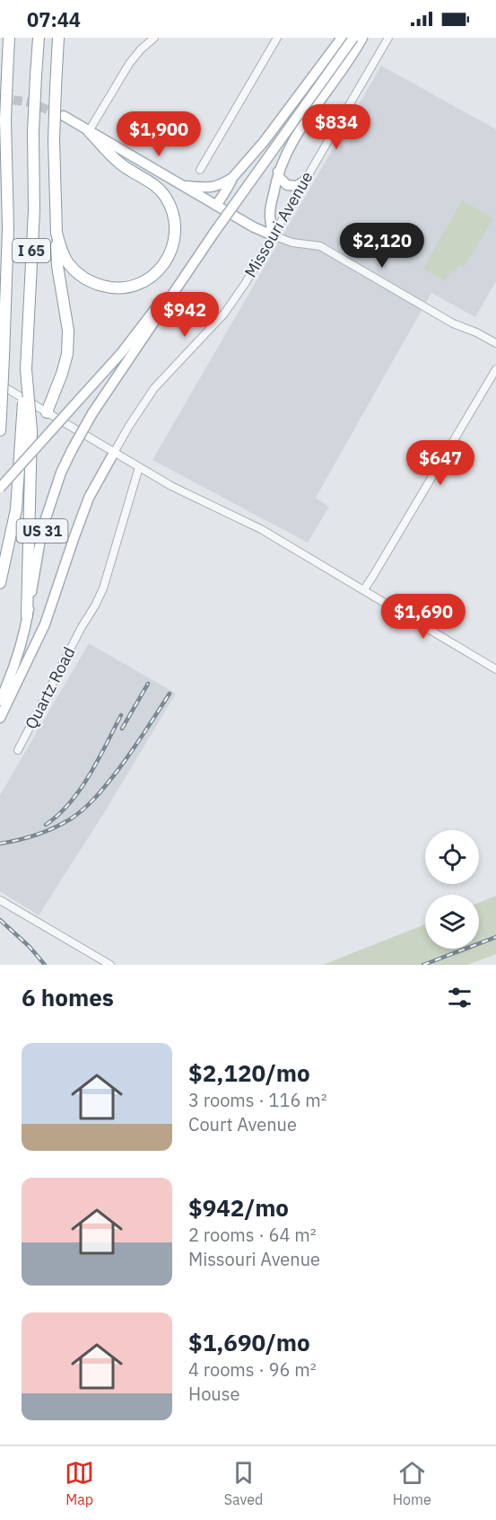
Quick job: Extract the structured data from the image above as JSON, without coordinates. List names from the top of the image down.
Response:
{
  "streets": {
    "highway": ["I 65"],
    "main road": ["US 31"],
    "street": ["Missouri Avenue", "Quartz Road"]
  },
  "page": {
    "status": "07:44",
    "price": [
      "$834",
      "$1,900",
      "$2,120",
      "$942",
      "$647",
      "$1,690"
    ],
    "heading": "6 homes",
    "list": [
      {
        "name": "$2,120/mo",
        "note": "3 rooms · 116 m² · Court Avenue"
      },
      {
        "name": "$942/mo",
        "note": "2 rooms · 64 m² · Missouri Avenue"
      },
      {
        "name": "$1,690/mo",
        "note": "4 rooms · 96 m² · House"
      }
    ],
    "tabs": ["Map", "Saved", "Home"]
  }
}
